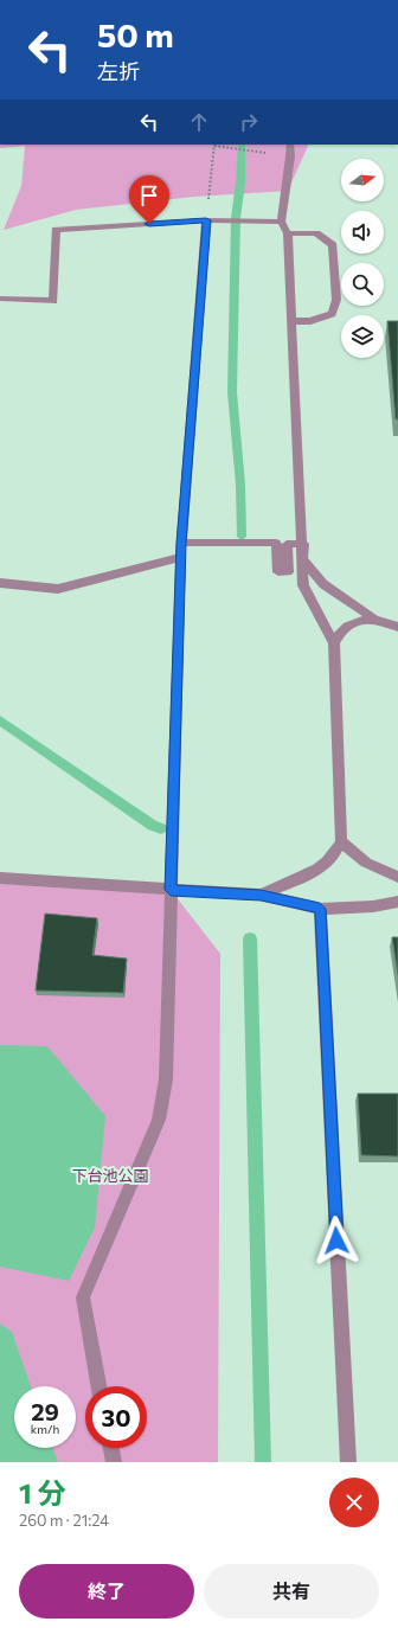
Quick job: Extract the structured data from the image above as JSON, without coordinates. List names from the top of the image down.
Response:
{
  "parks": ["下台池公園"],
  "north": "right",
  "page": {
    "turn": ["50 m", "左折"],
    "speed": "29 km/h",
    "limit": "30",
    "heading": ["1 分", "260 m · 21:24"],
    "buttons": ["終了", "共有"]
  }
}
